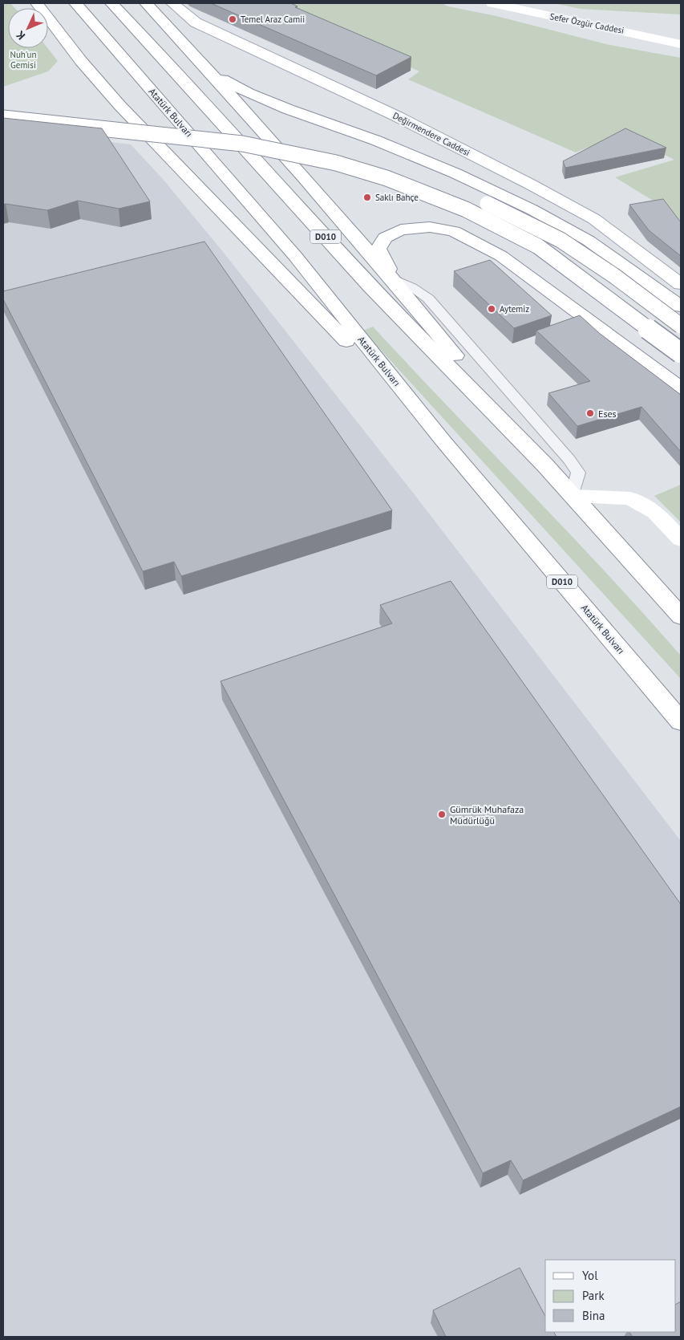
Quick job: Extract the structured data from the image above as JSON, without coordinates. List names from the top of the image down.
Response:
{
  "streets": {
    "main road": [
      "Sefer Özgür Caddesi",
      "Atatürk Bulvarı",
      "Değirmendere Caddesi",
      "D010"
    ]
  },
  "parks": ["Nuh'un Gemisi"],
  "places": [
    "Temel Araz Camii",
    "Saklı Bahçe",
    "Aytemiz",
    "Eses",
    "Gümrük Muhafaza Müdürlüğü"
  ],
  "legend": ["Yol", "Park", "Bina"],
  "north": "bottom left"
}
